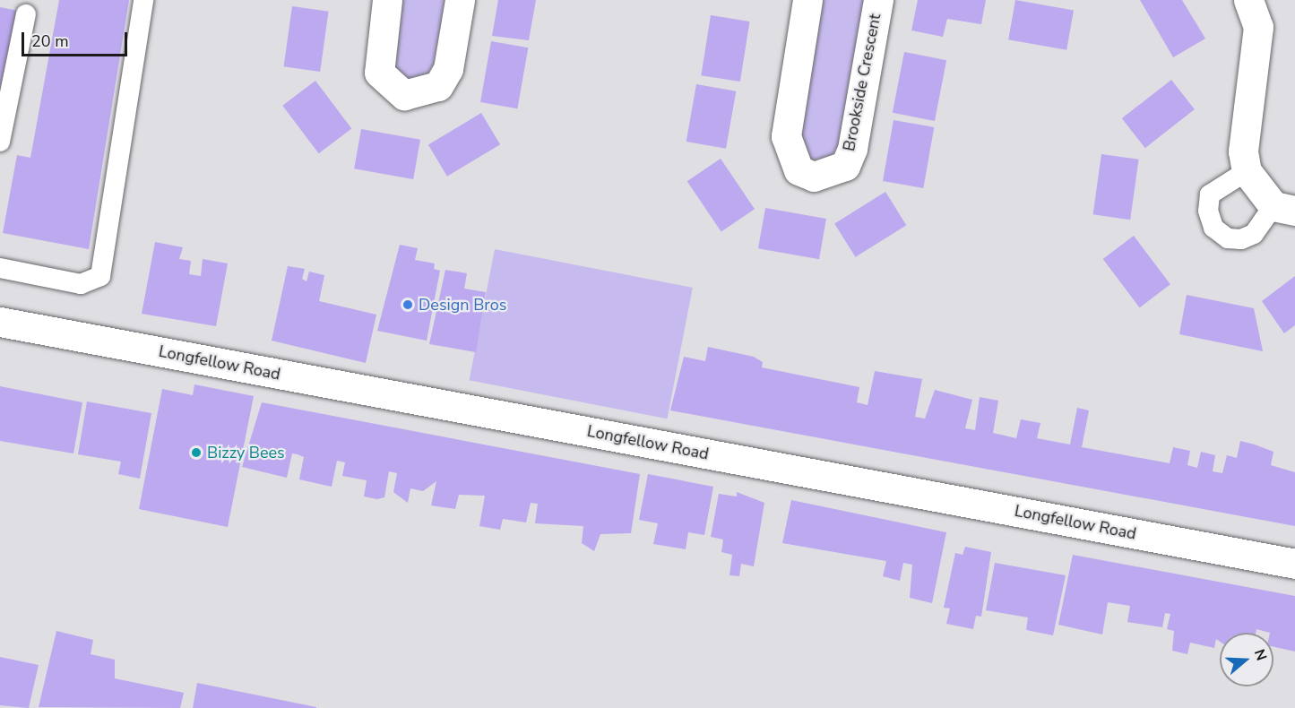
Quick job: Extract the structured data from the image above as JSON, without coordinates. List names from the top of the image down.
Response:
{
  "streets": {
    "street": ["Brookside Crescent", "Longfellow Road"]
  },
  "places": ["Design Bros", "Bizzy Bees"],
  "scale_bar": "20 m",
  "north": "right"
}
